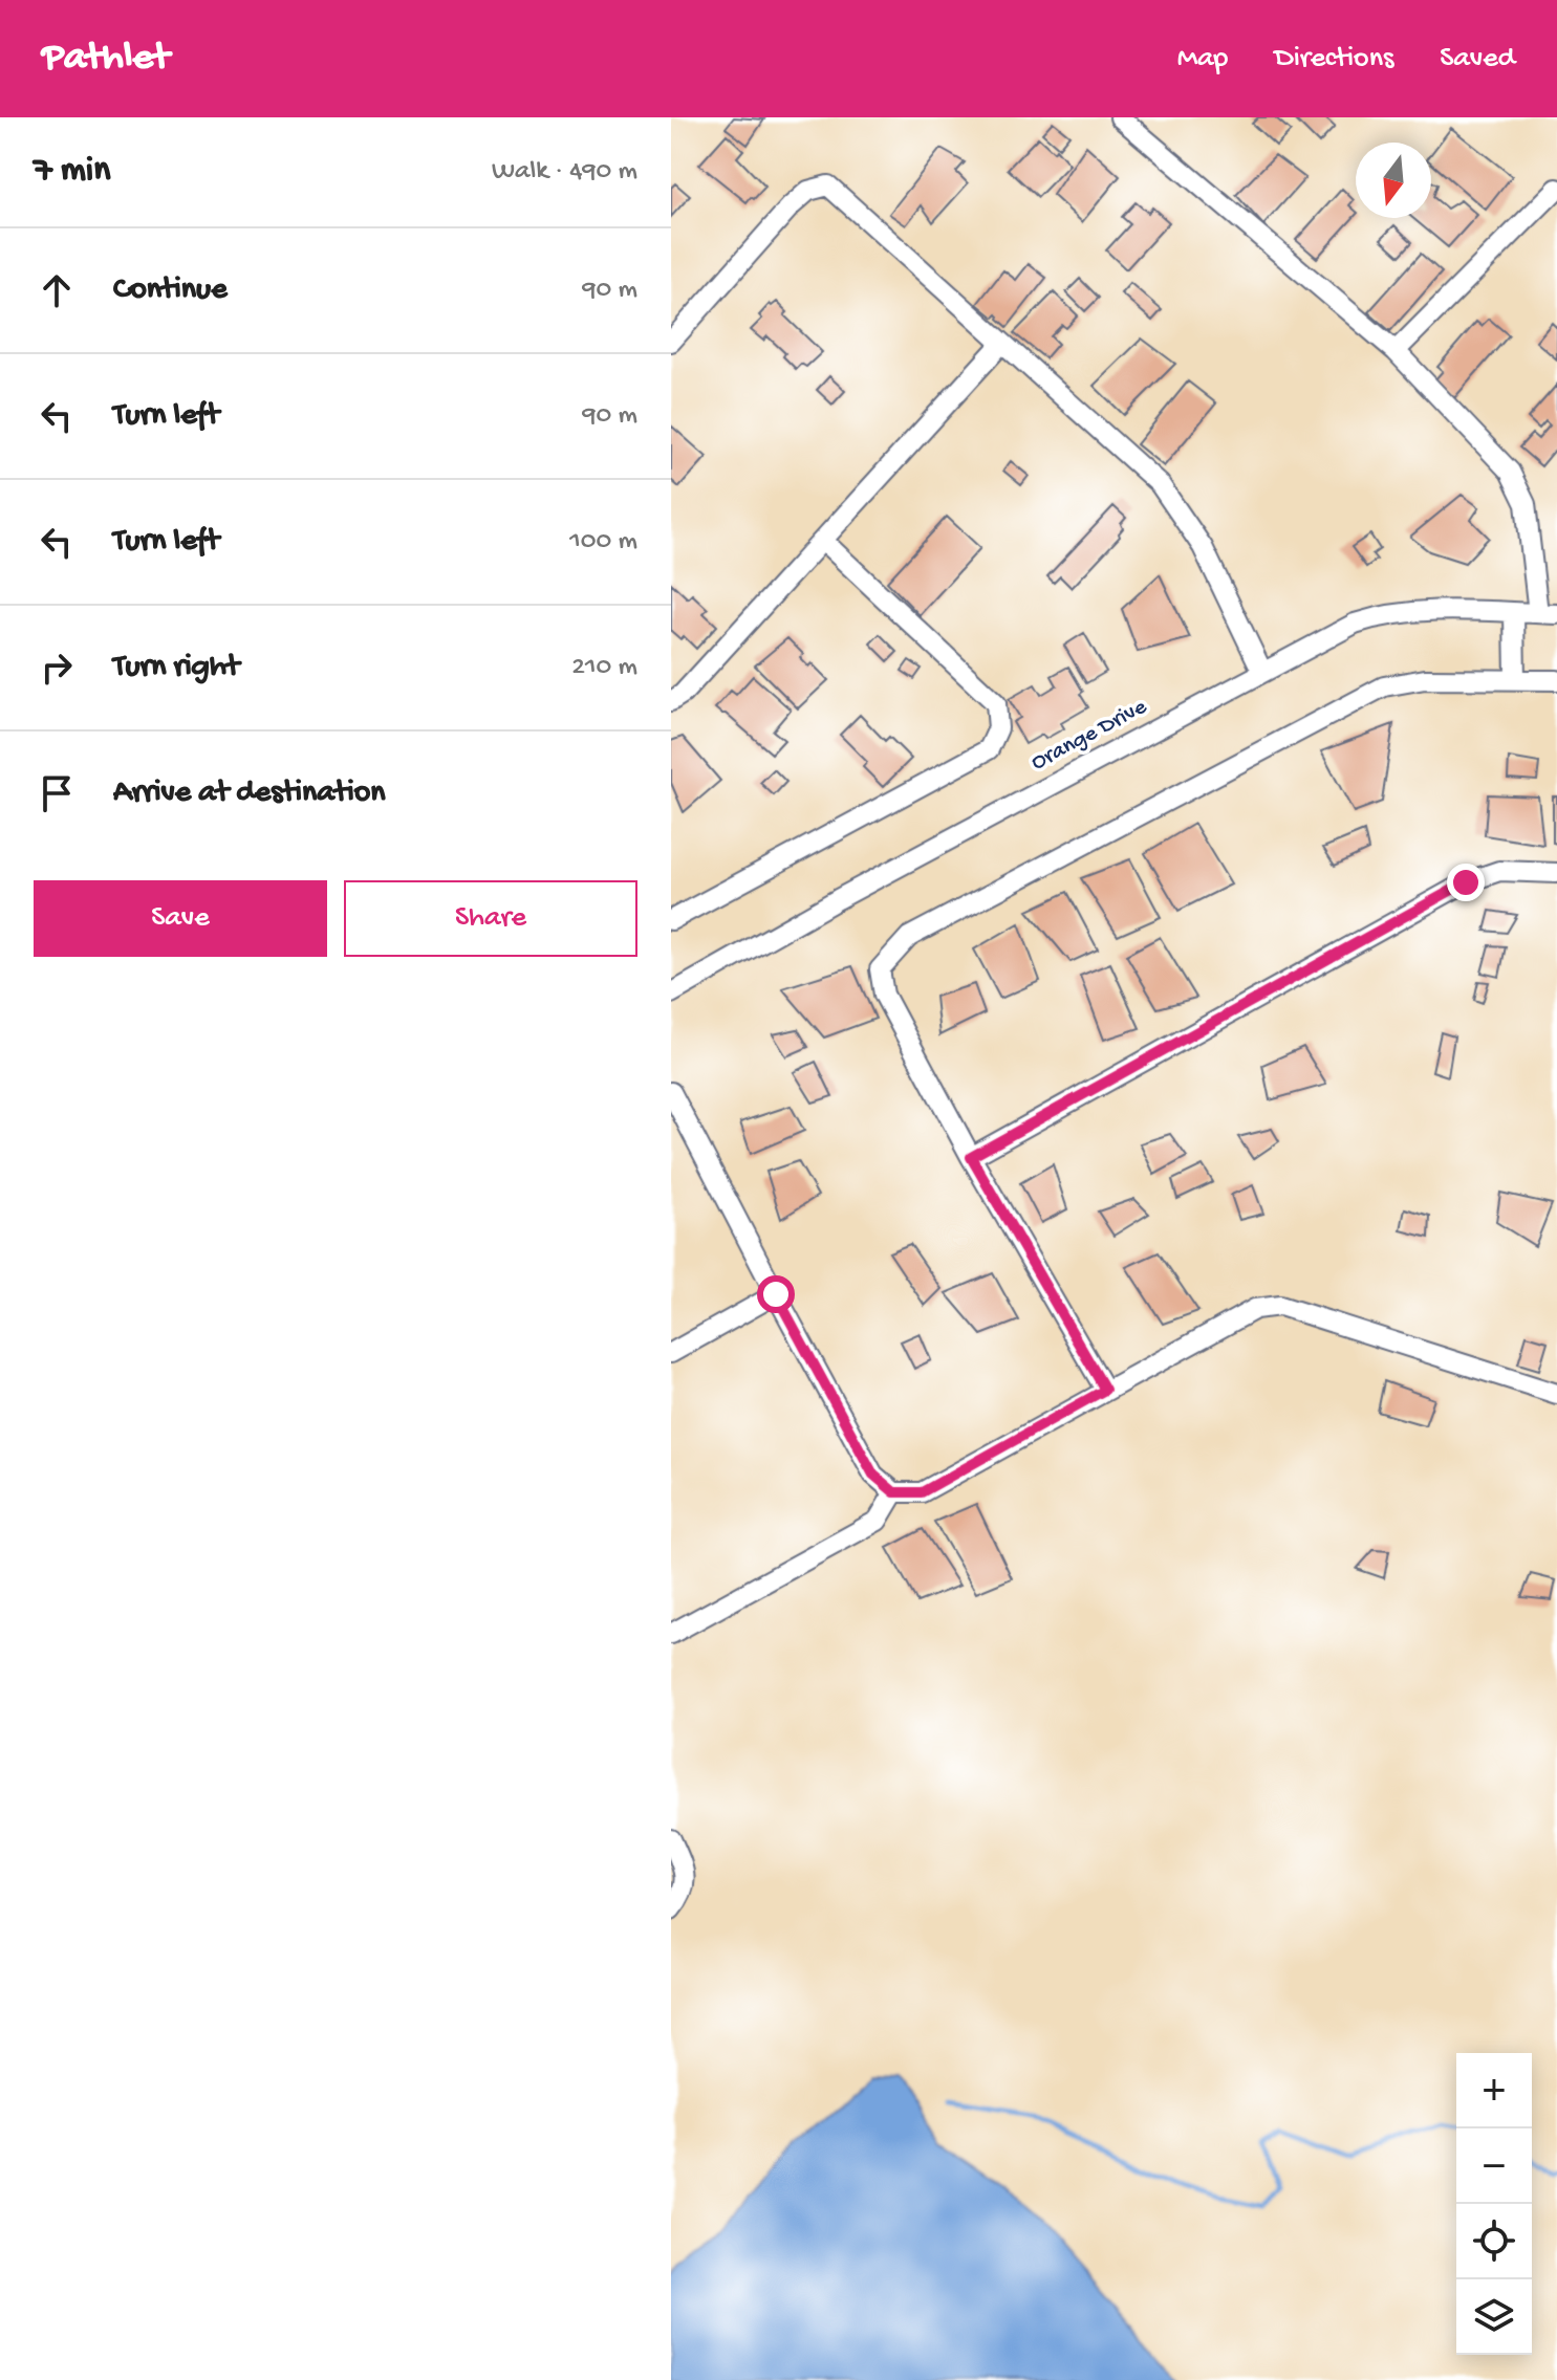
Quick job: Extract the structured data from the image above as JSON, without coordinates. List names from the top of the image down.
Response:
{
  "streets": {
    "street": ["Orange Drive"]
  },
  "north": "bottom",
  "page": {
    "header": "Pathlet",
    "nav": ["Map", "Directions", "Saved"],
    "heading": ["7 min", "Walk · 490 m"],
    "list": [
      ["Continue", "90 m"],
      ["Turn left", "90 m"],
      ["Turn left", "100 m"],
      ["Turn right", "210 m"],
      "Arrive at destination"
    ],
    "buttons": ["Save", "Share"],
    "map_buttons": ["+", "−"]
  }
}
